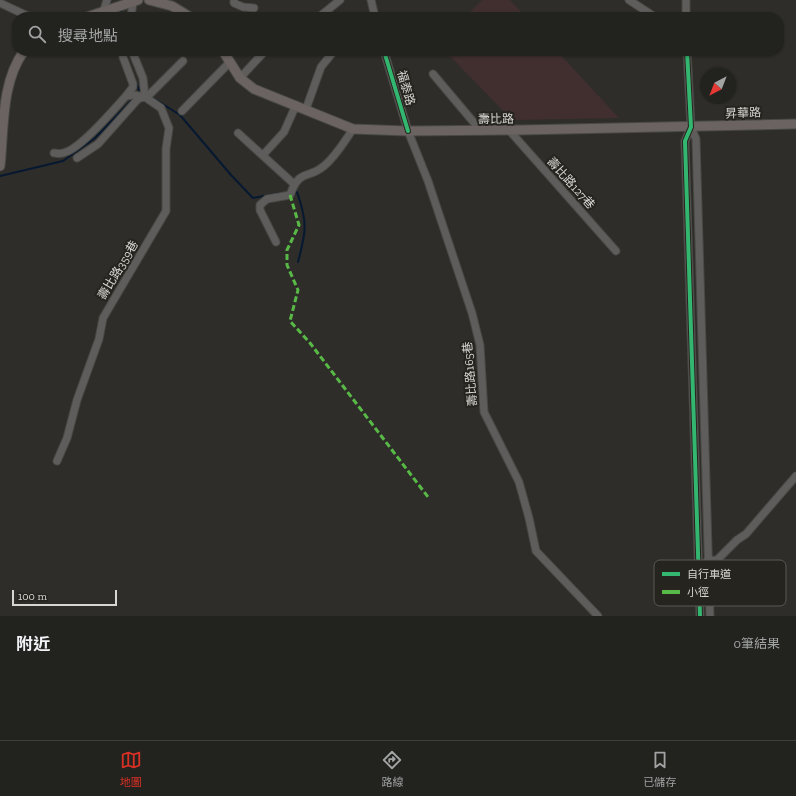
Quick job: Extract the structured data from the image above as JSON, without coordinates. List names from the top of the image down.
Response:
{
  "streets": {
    "main road": ["昇華路", "壽比路"],
    "street": [
      "福泰路",
      "壽比路127巷",
      "壽比路359巷",
      "壽比路165巷"
    ]
  },
  "crossings": [
    ["福泰路", "壽比路"],
    ["福泰路", "壽比路165巷"],
    ["昇華路", "壽比路"],
    ["壽比路", "壽比路127巷"],
    ["壽比路", "壽比路165巷"]
  ],
  "legend": ["自行車道", "小徑"],
  "scale_bar": "100 m",
  "north": "bottom left",
  "page": {
    "search": "搜尋地點",
    "scale": "100 m",
    "heading": ["附近", "0筆結果"],
    "nav": ["地圖", "路線", "已儲存"]
  }
}
